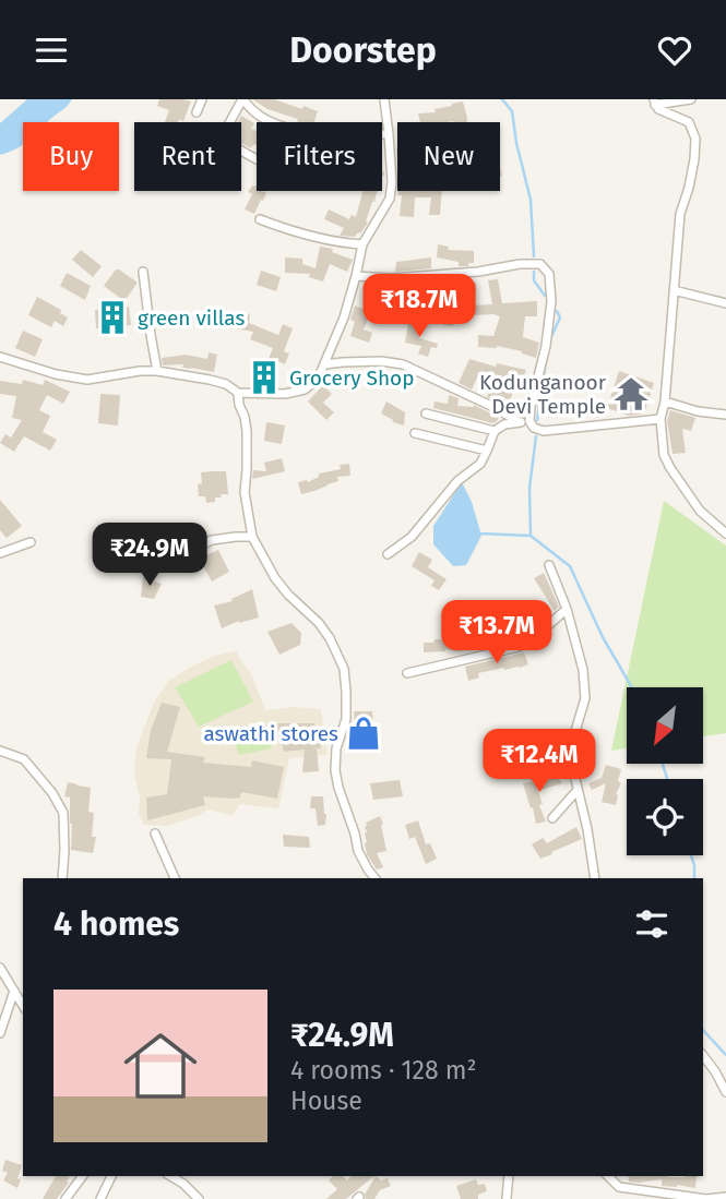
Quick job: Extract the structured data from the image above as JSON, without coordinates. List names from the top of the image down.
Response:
{
  "places": {
    "building": ["green villas", "Grocery Shop"],
    "temple": ["Kodunganoor Devi Temple"],
    "shop": ["aswathi stores"]
  },
  "north": "bottom left",
  "page": {
    "header": "Doorstep",
    "chip": [
      "Buy",
      "Rent",
      "Filters",
      "New"
    ],
    "price": [
      "₹18.7M",
      "₹24.9M",
      "₹13.7M",
      "₹12.4M"
    ],
    "heading": "4 homes",
    "list": [
      {
        "name": "₹24.9M",
        "note": "4 rooms · 128 m² · House"
      }
    ]
  }
}
